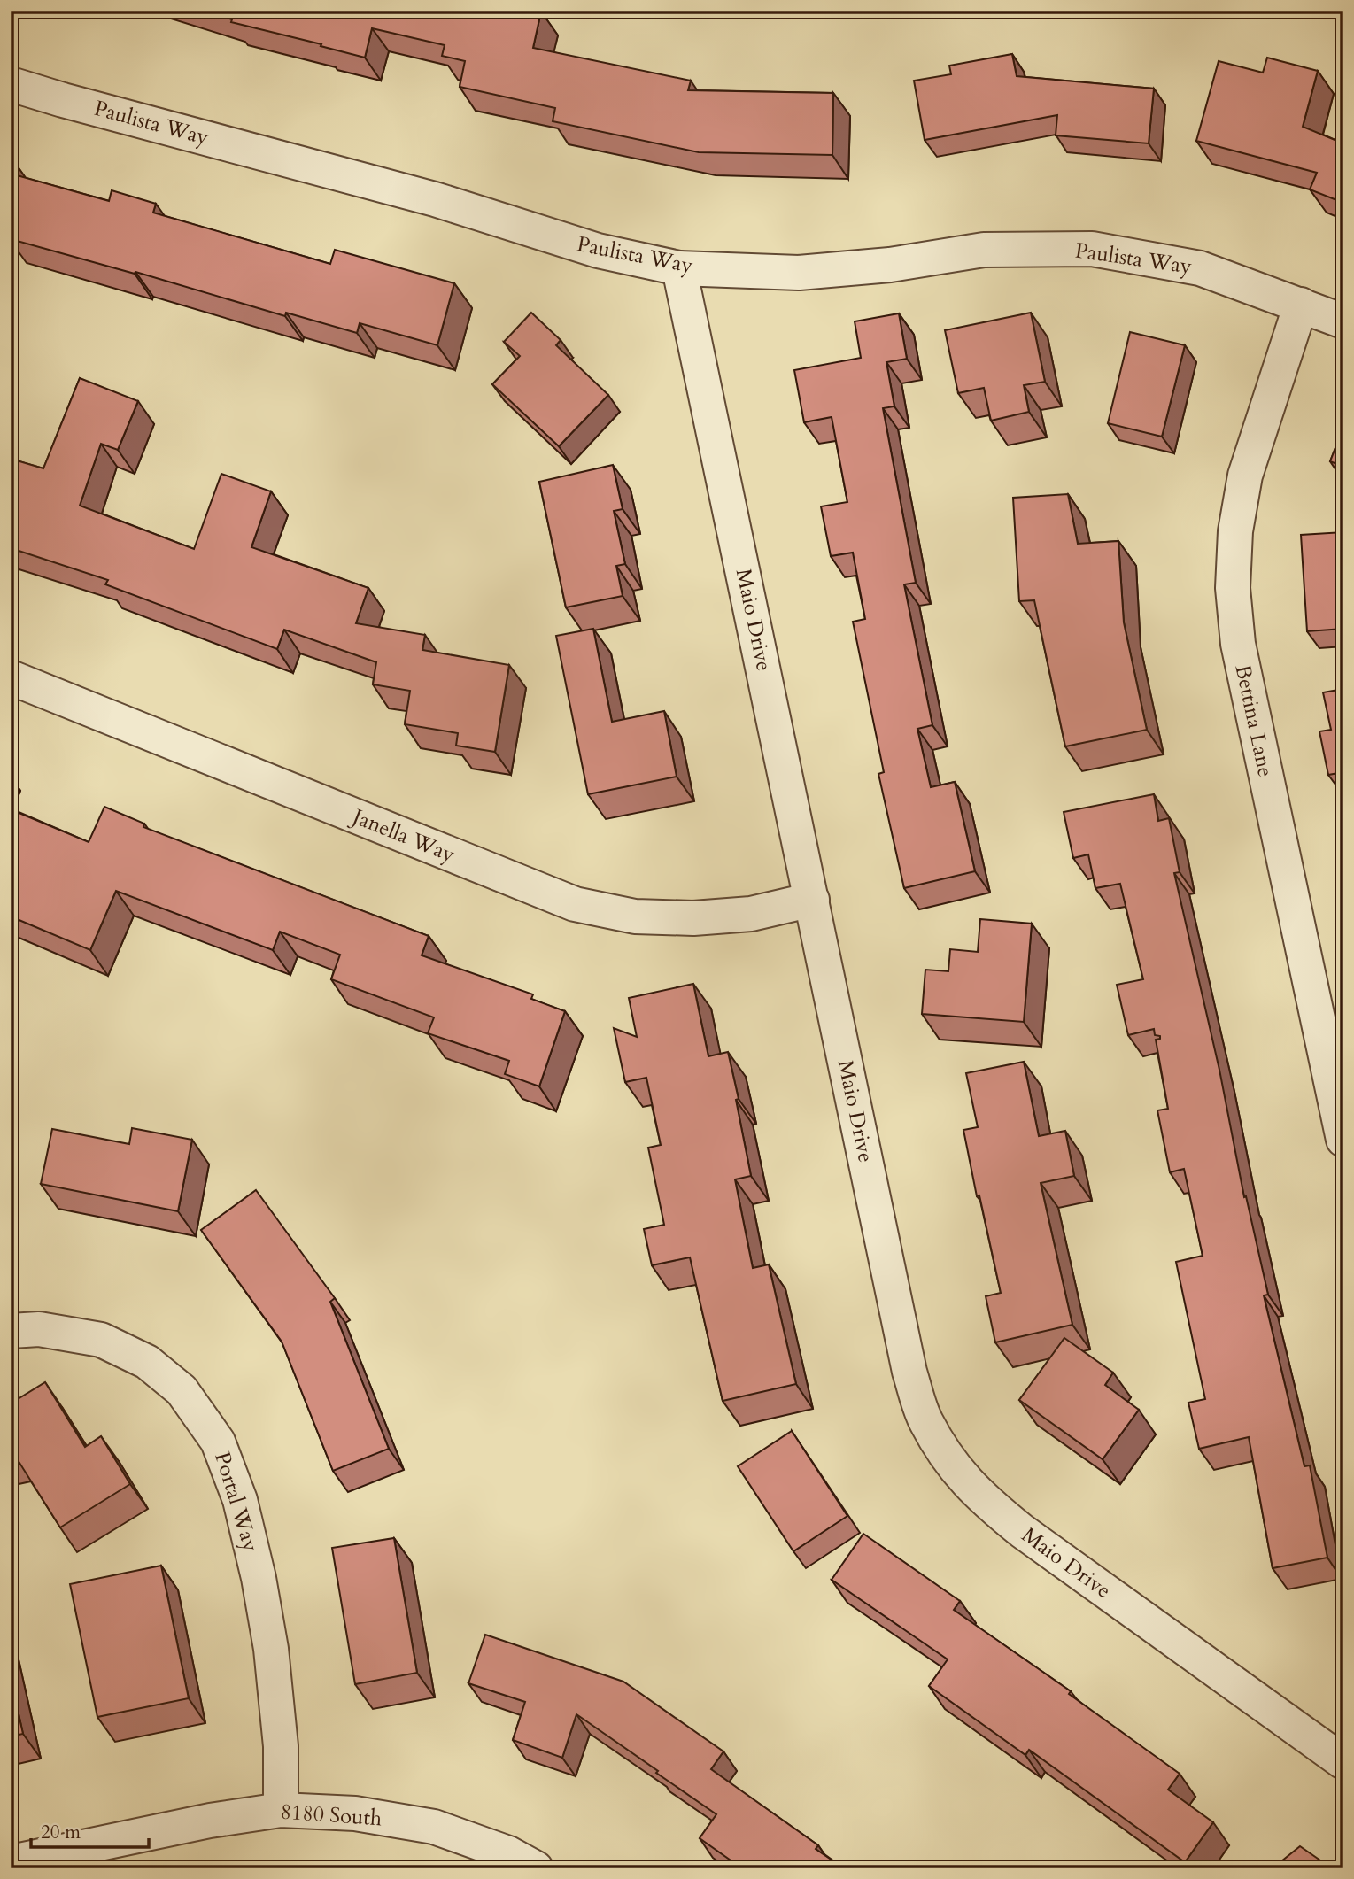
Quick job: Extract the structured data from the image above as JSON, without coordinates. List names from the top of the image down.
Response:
{
  "streets": {
    "street": [
      "Paulista Way",
      "Maio Drive",
      "Bettina Lane",
      "Janella Way",
      "Portal Way",
      "8180 South"
    ]
  },
  "crossings": [
    ["Paulista Way", "Maio Drive"],
    ["Paulista Way", "Bettina Lane"],
    ["Maio Drive", "Janella Way"],
    ["Portal Way", "8180 South"]
  ],
  "scale_bar": "20 m"
}
